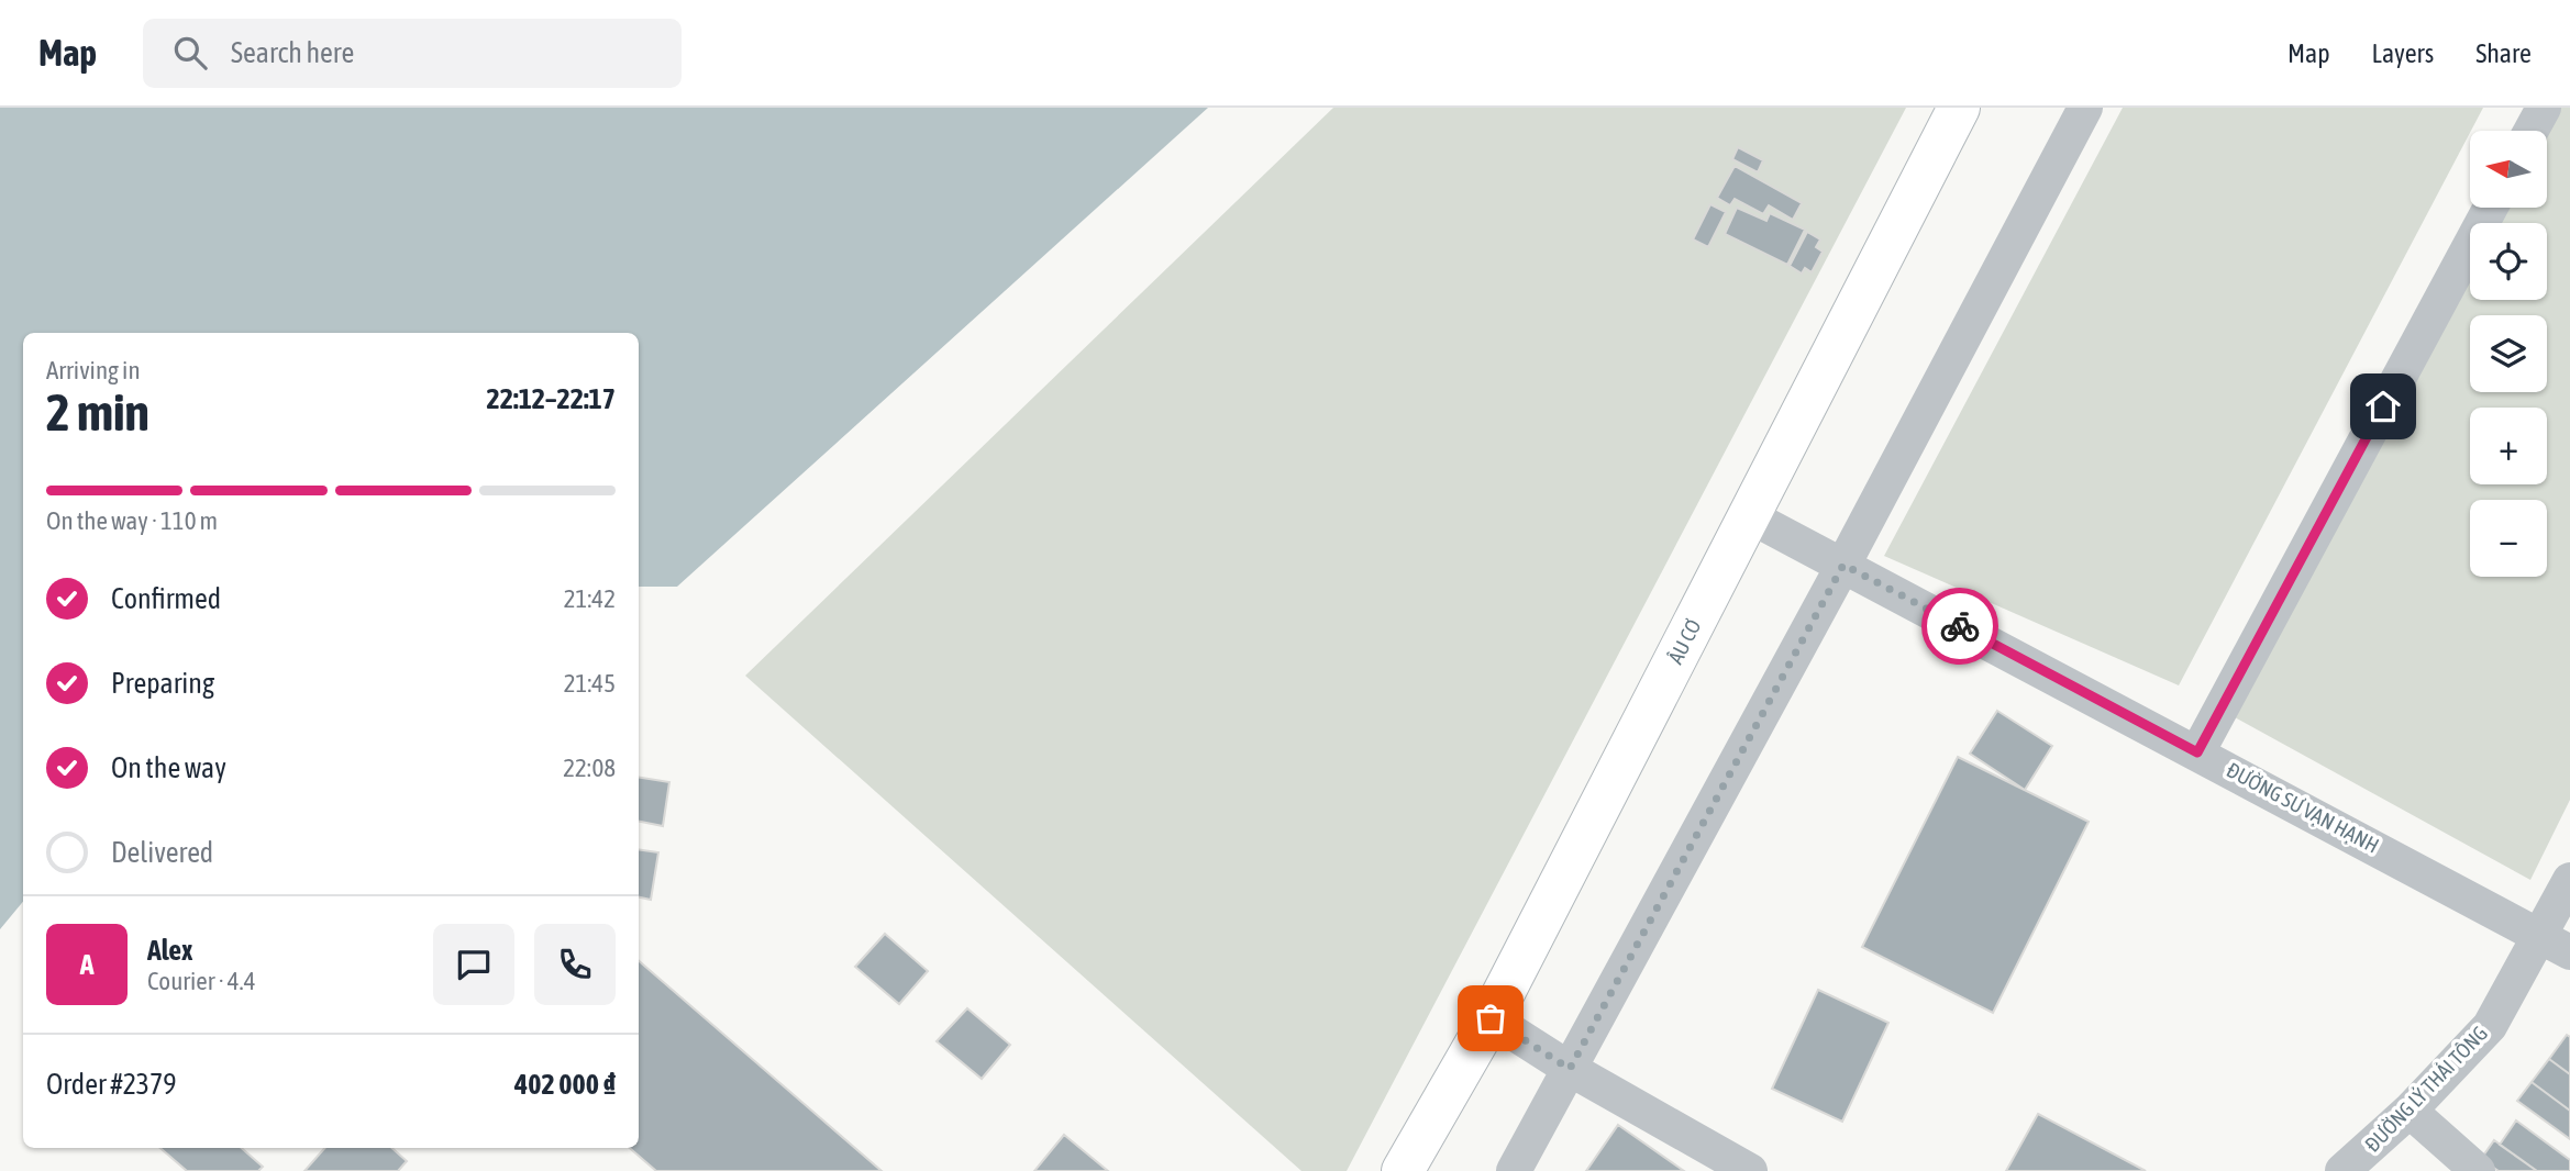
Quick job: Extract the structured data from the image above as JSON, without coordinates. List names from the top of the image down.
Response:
{
  "streets": {
    "main road": ["ÂU CƠ"],
    "street": ["ĐƯỜNG SƯ VẠN HẠNH", "ĐƯỜNG LÝ THÁI TÔNG"]
  },
  "crossings": [
    ["ÂU CƠ", "ĐƯỜNG SƯ VẠN HẠNH"],
    ["ĐƯỜNG SƯ VẠN HẠNH", "ĐƯỜNG LÝ THÁI TÔNG"]
  ],
  "north": "left",
  "page": {
    "header": "Map",
    "search": "Search here",
    "nav": ["Map", "Layers", "Share"],
    "map_buttons": ["+", "−"],
    "heading": ["2 min", "Arriving in", "22:12–22:17"],
    "panel": [
      "Alex",
      "Courier · 4.4",
      "Order #2379",
      "402 000 ₫"
    ],
    "bar": "On the way · 110 m",
    "list": [
      ["Confirmed", "21:42"],
      ["Preparing", "21:45"],
      ["On the way", "22:08"],
      "Delivered"
    ],
    "round": "A"
  }
}
